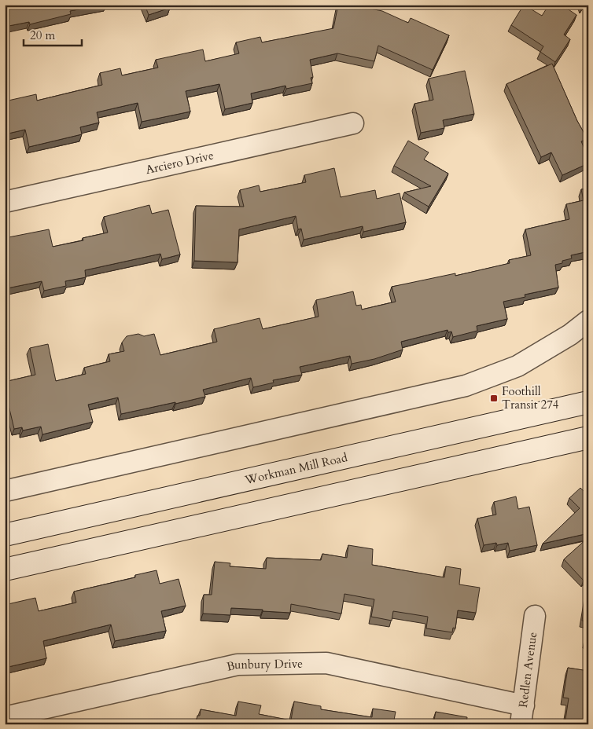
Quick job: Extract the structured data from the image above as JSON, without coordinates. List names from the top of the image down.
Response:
{
  "streets": {
    "main road": ["Workman Mill Road"],
    "street": ["Arciero Drive", "Bunbury Drive", "Redlen Avenue"]
  },
  "crossings": [
    ["Bunbury Drive", "Redlen Avenue"]
  ],
  "places": {
    "transit": ["Foothill Transit 274"]
  },
  "scale_bar": "20 m"
}
